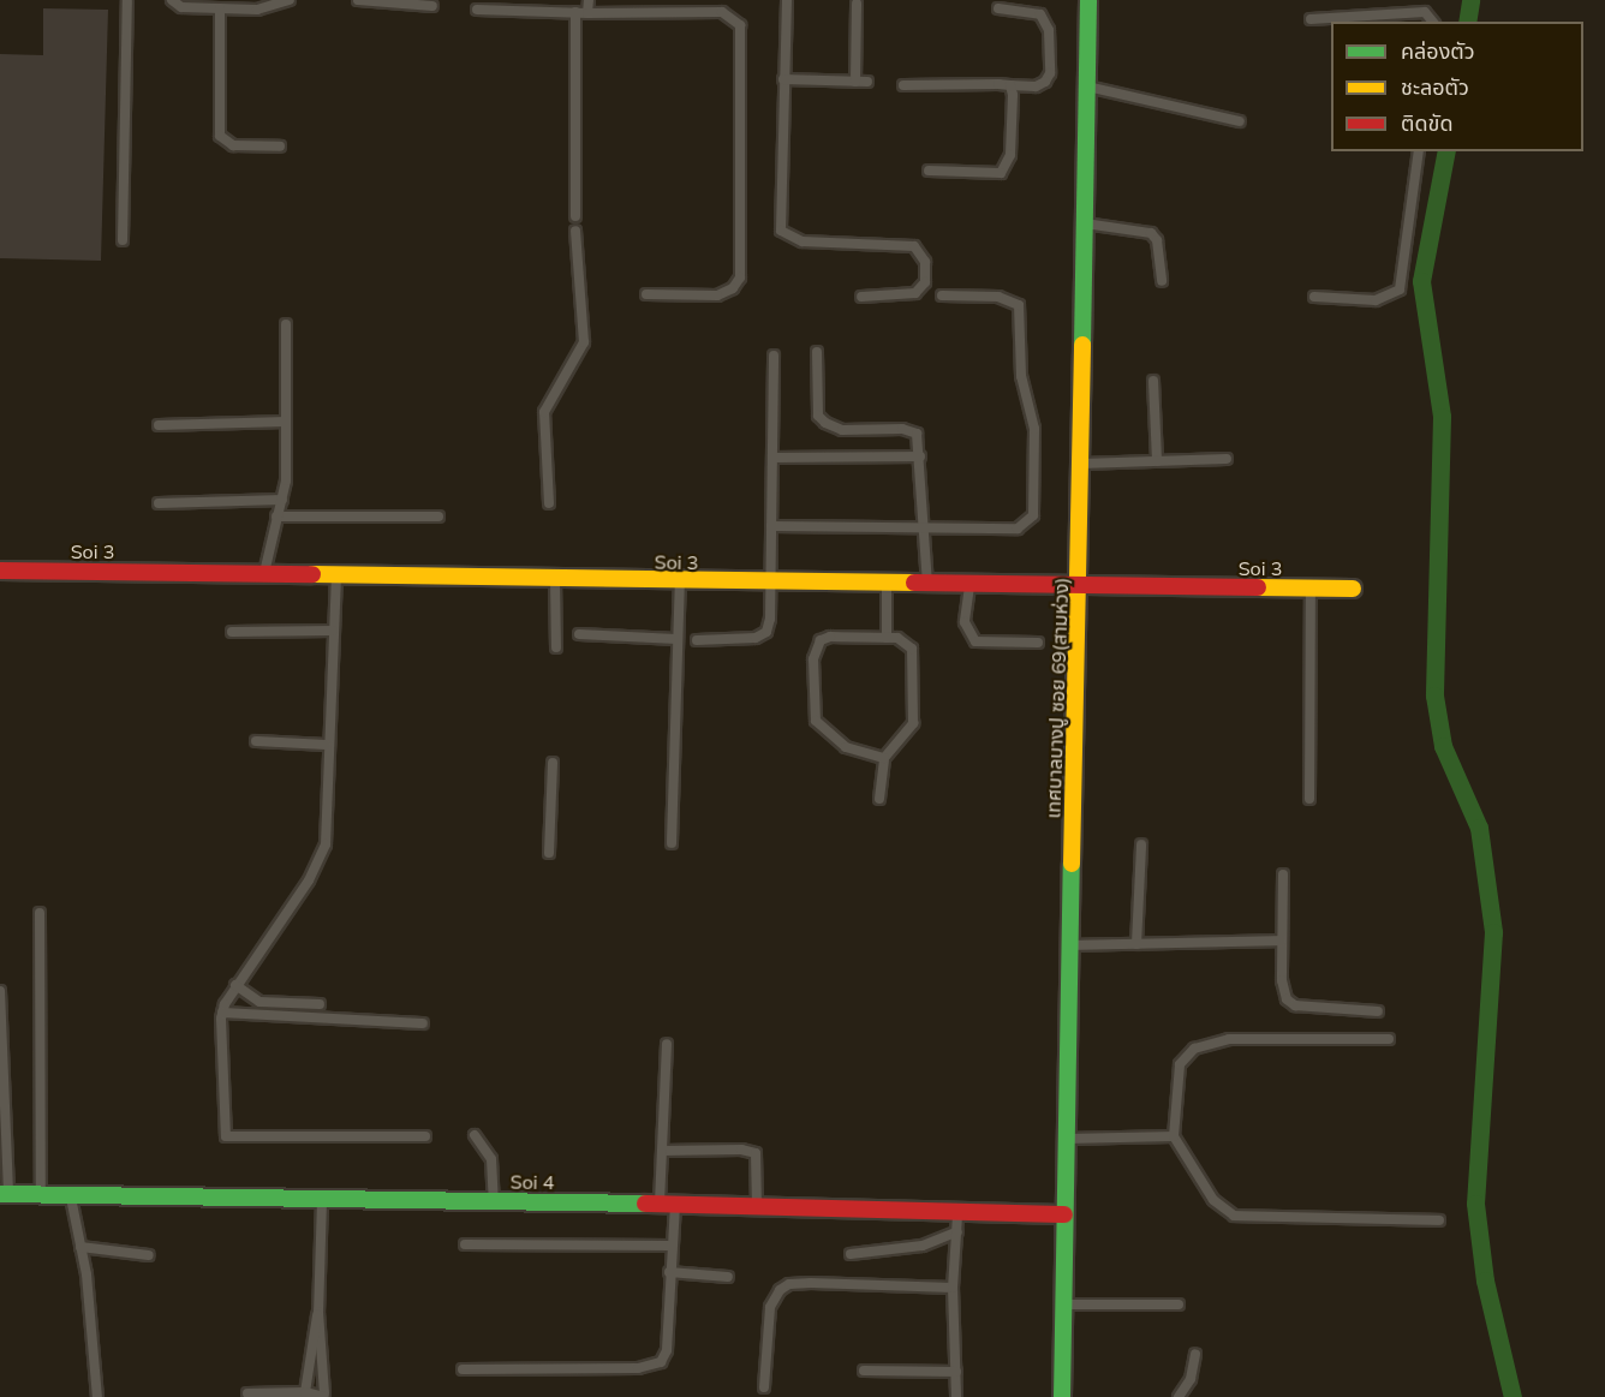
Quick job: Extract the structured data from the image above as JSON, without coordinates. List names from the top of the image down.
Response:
{
  "streets": {
    "street": ["Soi 3", "เทศบาลบางปู ซอย 69(สามห่วง)", "Soi 4"]
  },
  "crossings": [
    ["Soi 3", "เทศบาลบางปู ซอย 69(สามห่วง)"],
    ["เทศบาลบางปู ซอย 69(สามห่วง)", "Soi 4"]
  ],
  "legend": ["คล่องตัว", "ชะลอตัว", "ติดขัด"]
}
